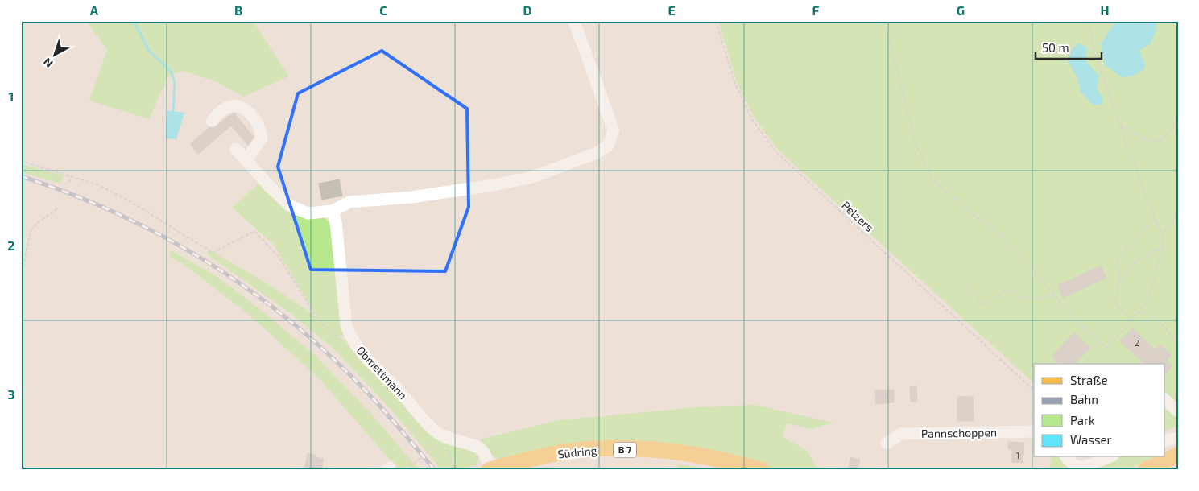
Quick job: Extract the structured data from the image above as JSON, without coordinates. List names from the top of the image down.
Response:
{
  "streets": {
    "main road": ["B 7", "Südring"],
    "street": ["Obmettmann", "Pannschoppen"],
    "path": ["Pelzers"]
  },
  "crossings": [
    ["Obmettmann", "Südring"]
  ],
  "house_numbers": ["2", "1"],
  "legend": [
    "Straße",
    "Bahn",
    "Park",
    "Wasser"
  ],
  "scale_bar": "50 m",
  "north": "bottom left",
  "grid": {
    "columns": [
      "A",
      "B",
      "C",
      "D",
      "E",
      "F",
      "G",
      "H"
    ],
    "rows": ["1", "2", "3"]
  }
}
